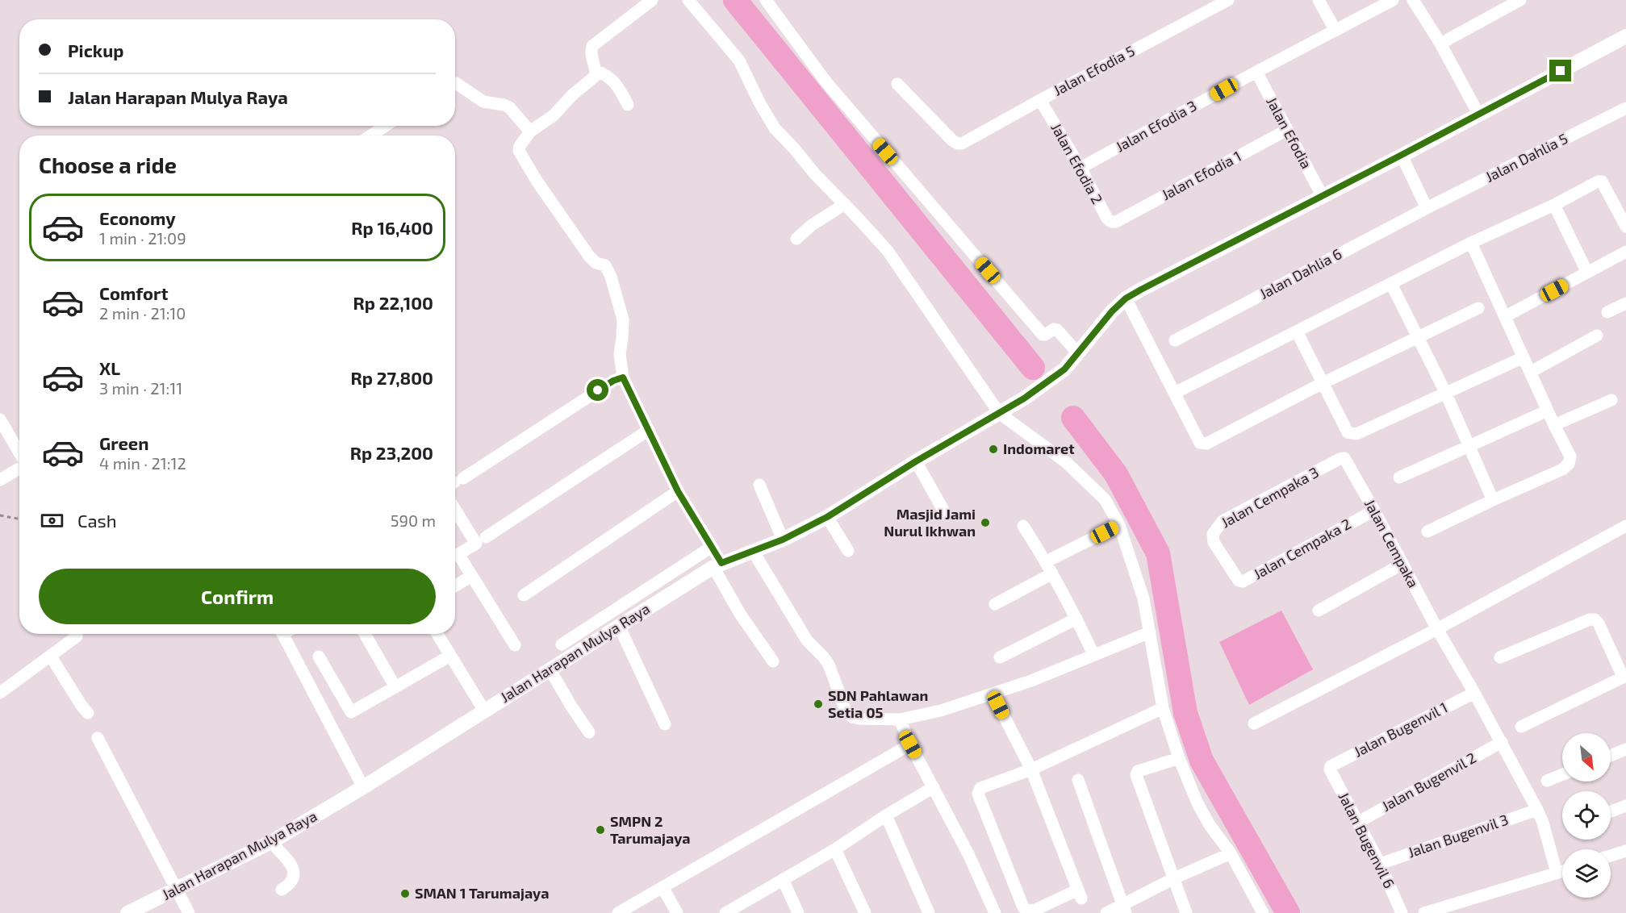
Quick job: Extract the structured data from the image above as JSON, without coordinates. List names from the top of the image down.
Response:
{
  "streets": {
    "street": [
      "Jalan Efodia 5",
      "Jalan Efodia 3",
      "Jalan Efodia",
      "Jalan Dahlia 5",
      "Jalan Efodia 2",
      "Jalan Efodia 1",
      "Jalan Dahlia 6",
      "Jalan Cempaka 3",
      "Jalan Cempaka",
      "Jalan Cempaka 2",
      "Jalan Harapan Mulya Raya",
      "Jalan Bugenvil 1",
      "Jalan Bugenvil 2",
      "Jalan Bugenvil 3",
      "Jalan Bugenvil 6"
    ]
  },
  "crossings": [
    ["Jalan Efodia 5", "Jalan Efodia 2"],
    ["Jalan Efodia 3", "Jalan Efodia"],
    ["Jalan Efodia 3", "Jalan Efodia 2"],
    ["Jalan Efodia", "Jalan Efodia 1"],
    ["Jalan Dahlia 5", "Jalan Dahlia 6"],
    ["Jalan Efodia 2", "Jalan Efodia 1"],
    ["Jalan Cempaka 3", "Jalan Cempaka"],
    ["Jalan Cempaka 3", "Jalan Cempaka 2"],
    ["Jalan Cempaka", "Jalan Cempaka 2"],
    ["Jalan Cempaka", "Jalan Bugenvil 1"],
    ["Jalan Cempaka", "Jalan Bugenvil 2"],
    ["Jalan Cempaka", "Jalan Bugenvil 3"],
    ["Jalan Bugenvil 1", "Jalan Bugenvil 6"],
    ["Jalan Bugenvil 2", "Jalan Bugenvil 6"],
    ["Jalan Bugenvil 3", "Jalan Bugenvil 6"]
  ],
  "places": [
    "Indomaret",
    "Masjid Jami Nurul Ikhwan",
    "SDN Pahlawan Setia 05",
    "SMPN 2 Tarumajaya",
    "SMAN 1 Tarumajaya"
  ],
  "north": "bottom right",
  "page": {
    "banner": ["Pickup", "Jalan Harapan Mulya Raya"],
    "heading": "Choose a ride",
    "list": [
      {
        "name": "Economy",
        "note": "1 min · 21:09",
        "value": "Rp 16,400"
      },
      {
        "name": "Comfort",
        "note": "2 min · 21:10",
        "value": "Rp 22,100"
      },
      {
        "name": "XL",
        "note": "3 min · 21:11",
        "value": "Rp 27,800"
      },
      {
        "name": "Green",
        "note": "4 min · 21:12",
        "value": "Rp 23,200"
      }
    ],
    "pay": ["Cash", "590 m"],
    "buttons": "Confirm"
  }
}
